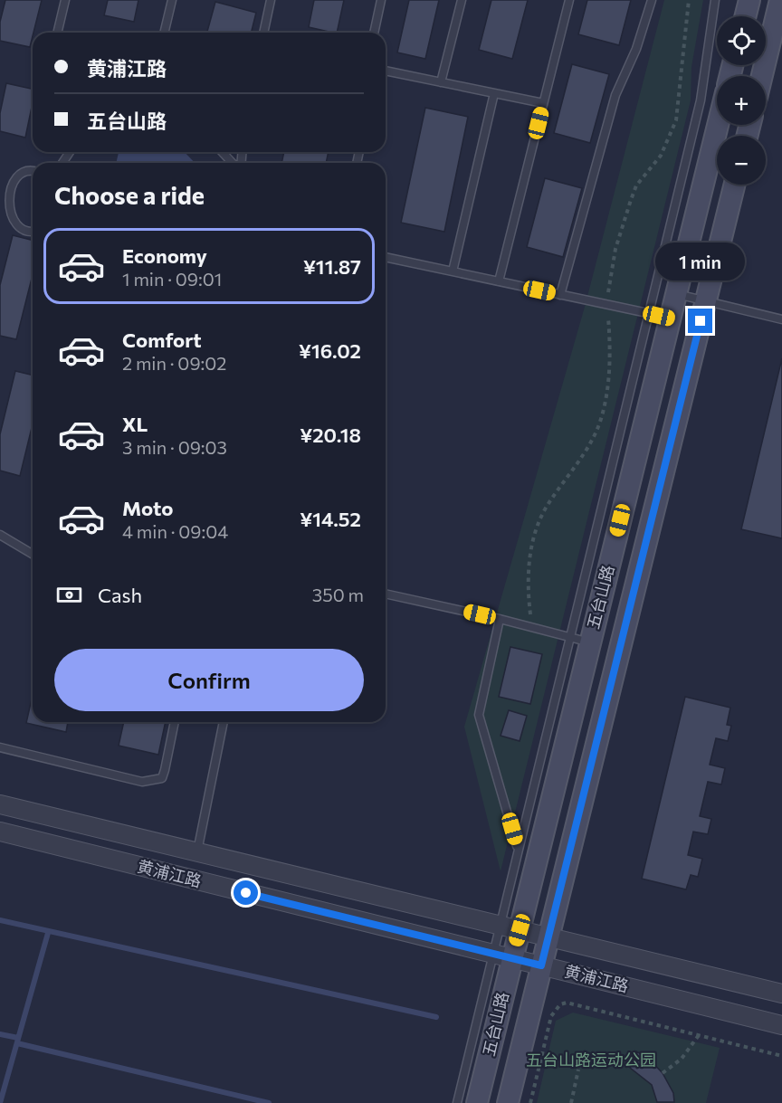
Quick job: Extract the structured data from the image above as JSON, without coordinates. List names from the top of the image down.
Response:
{
  "streets": {
    "main road": ["五台山路"],
    "street": ["黄浦江路"]
  },
  "crossings": [
    ["五台山路", "黄浦江路"]
  ],
  "parks": ["五台山路运动公园"],
  "page": {
    "map_buttons": ["+", "−"],
    "banner": ["黄浦江路", "五台山路"],
    "heading": "Choose a ride",
    "list": [
      {
        "name": "Economy",
        "note": "1 min · 09:01",
        "value": "¥11.87"
      },
      {
        "name": "Comfort",
        "note": "2 min · 09:02",
        "value": "¥16.02"
      },
      {
        "name": "XL",
        "note": "3 min · 09:03",
        "value": "¥20.18"
      },
      {
        "name": "Moto",
        "note": "4 min · 09:04",
        "value": "¥14.52"
      }
    ],
    "bubble": "1 min",
    "pay": ["Cash", "350 m"],
    "buttons": "Confirm"
  }
}
